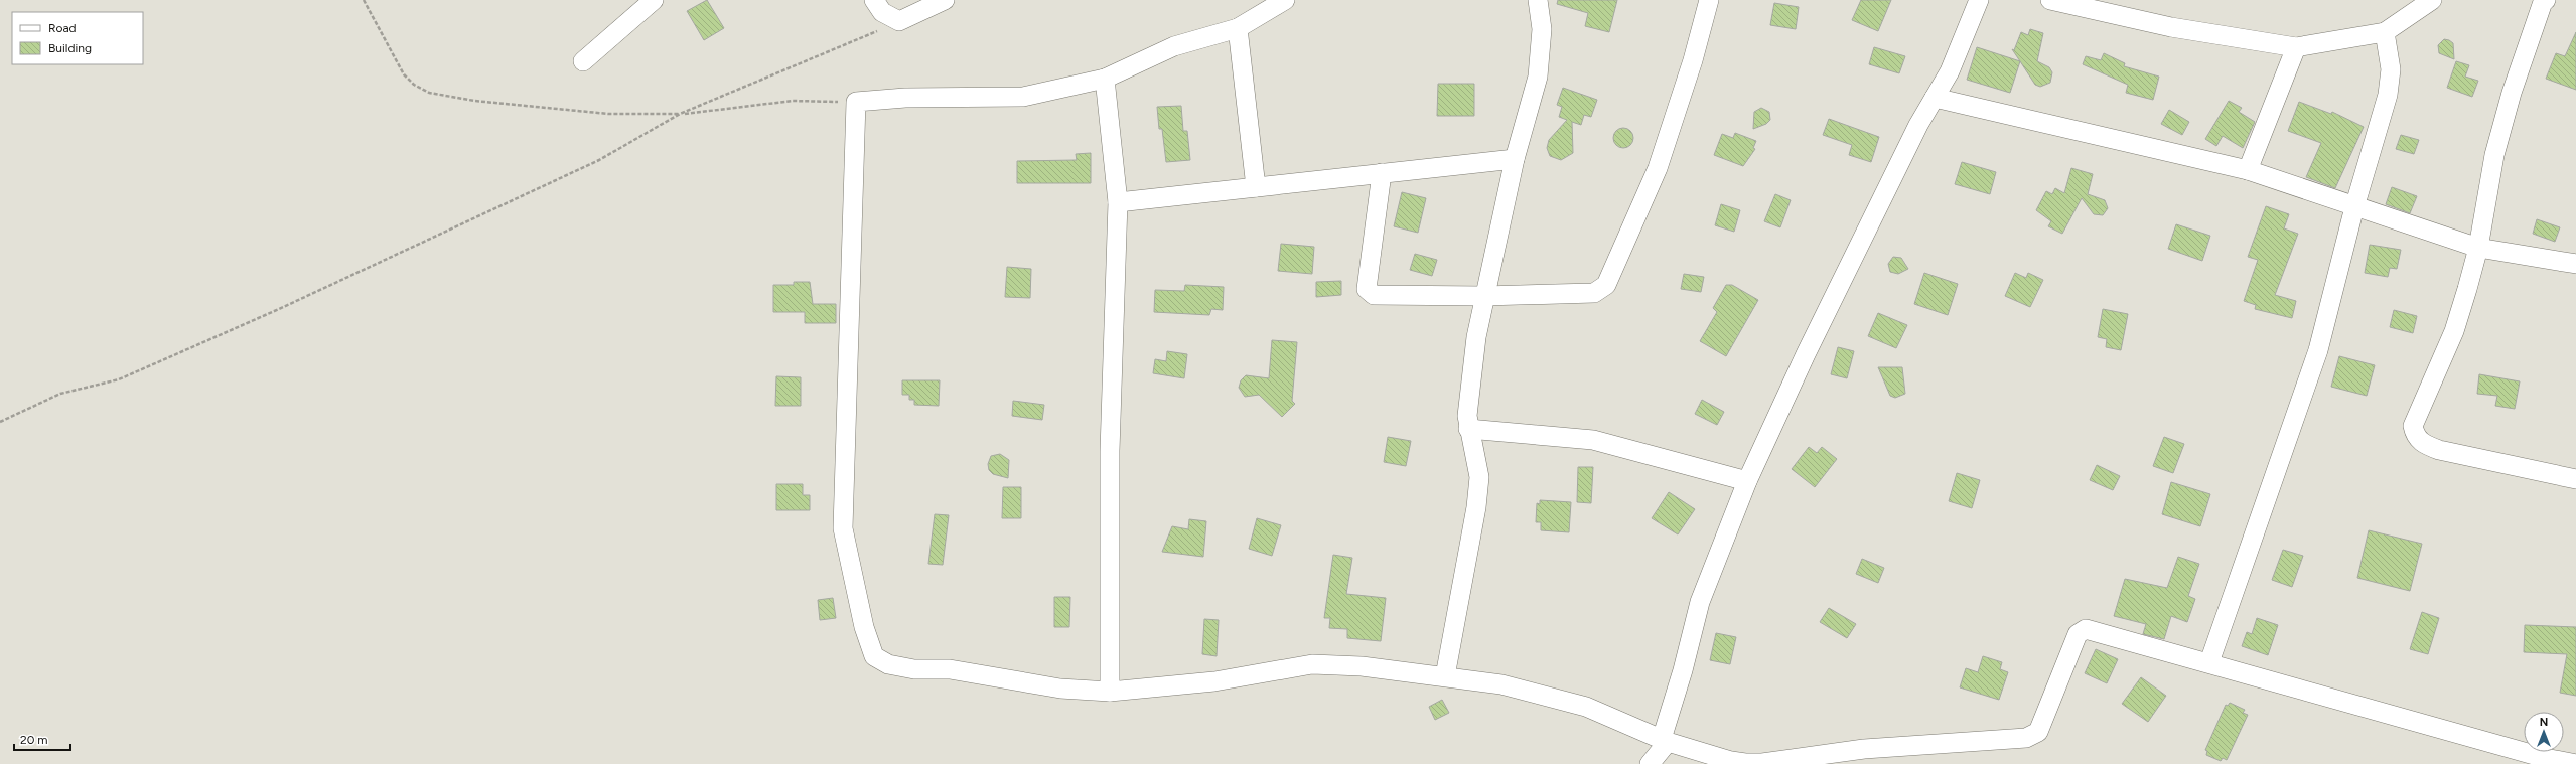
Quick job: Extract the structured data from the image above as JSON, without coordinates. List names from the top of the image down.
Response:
{
  "legend": ["Road", "Building"],
  "scale_bar": "20 m",
  "north": "top"
}
